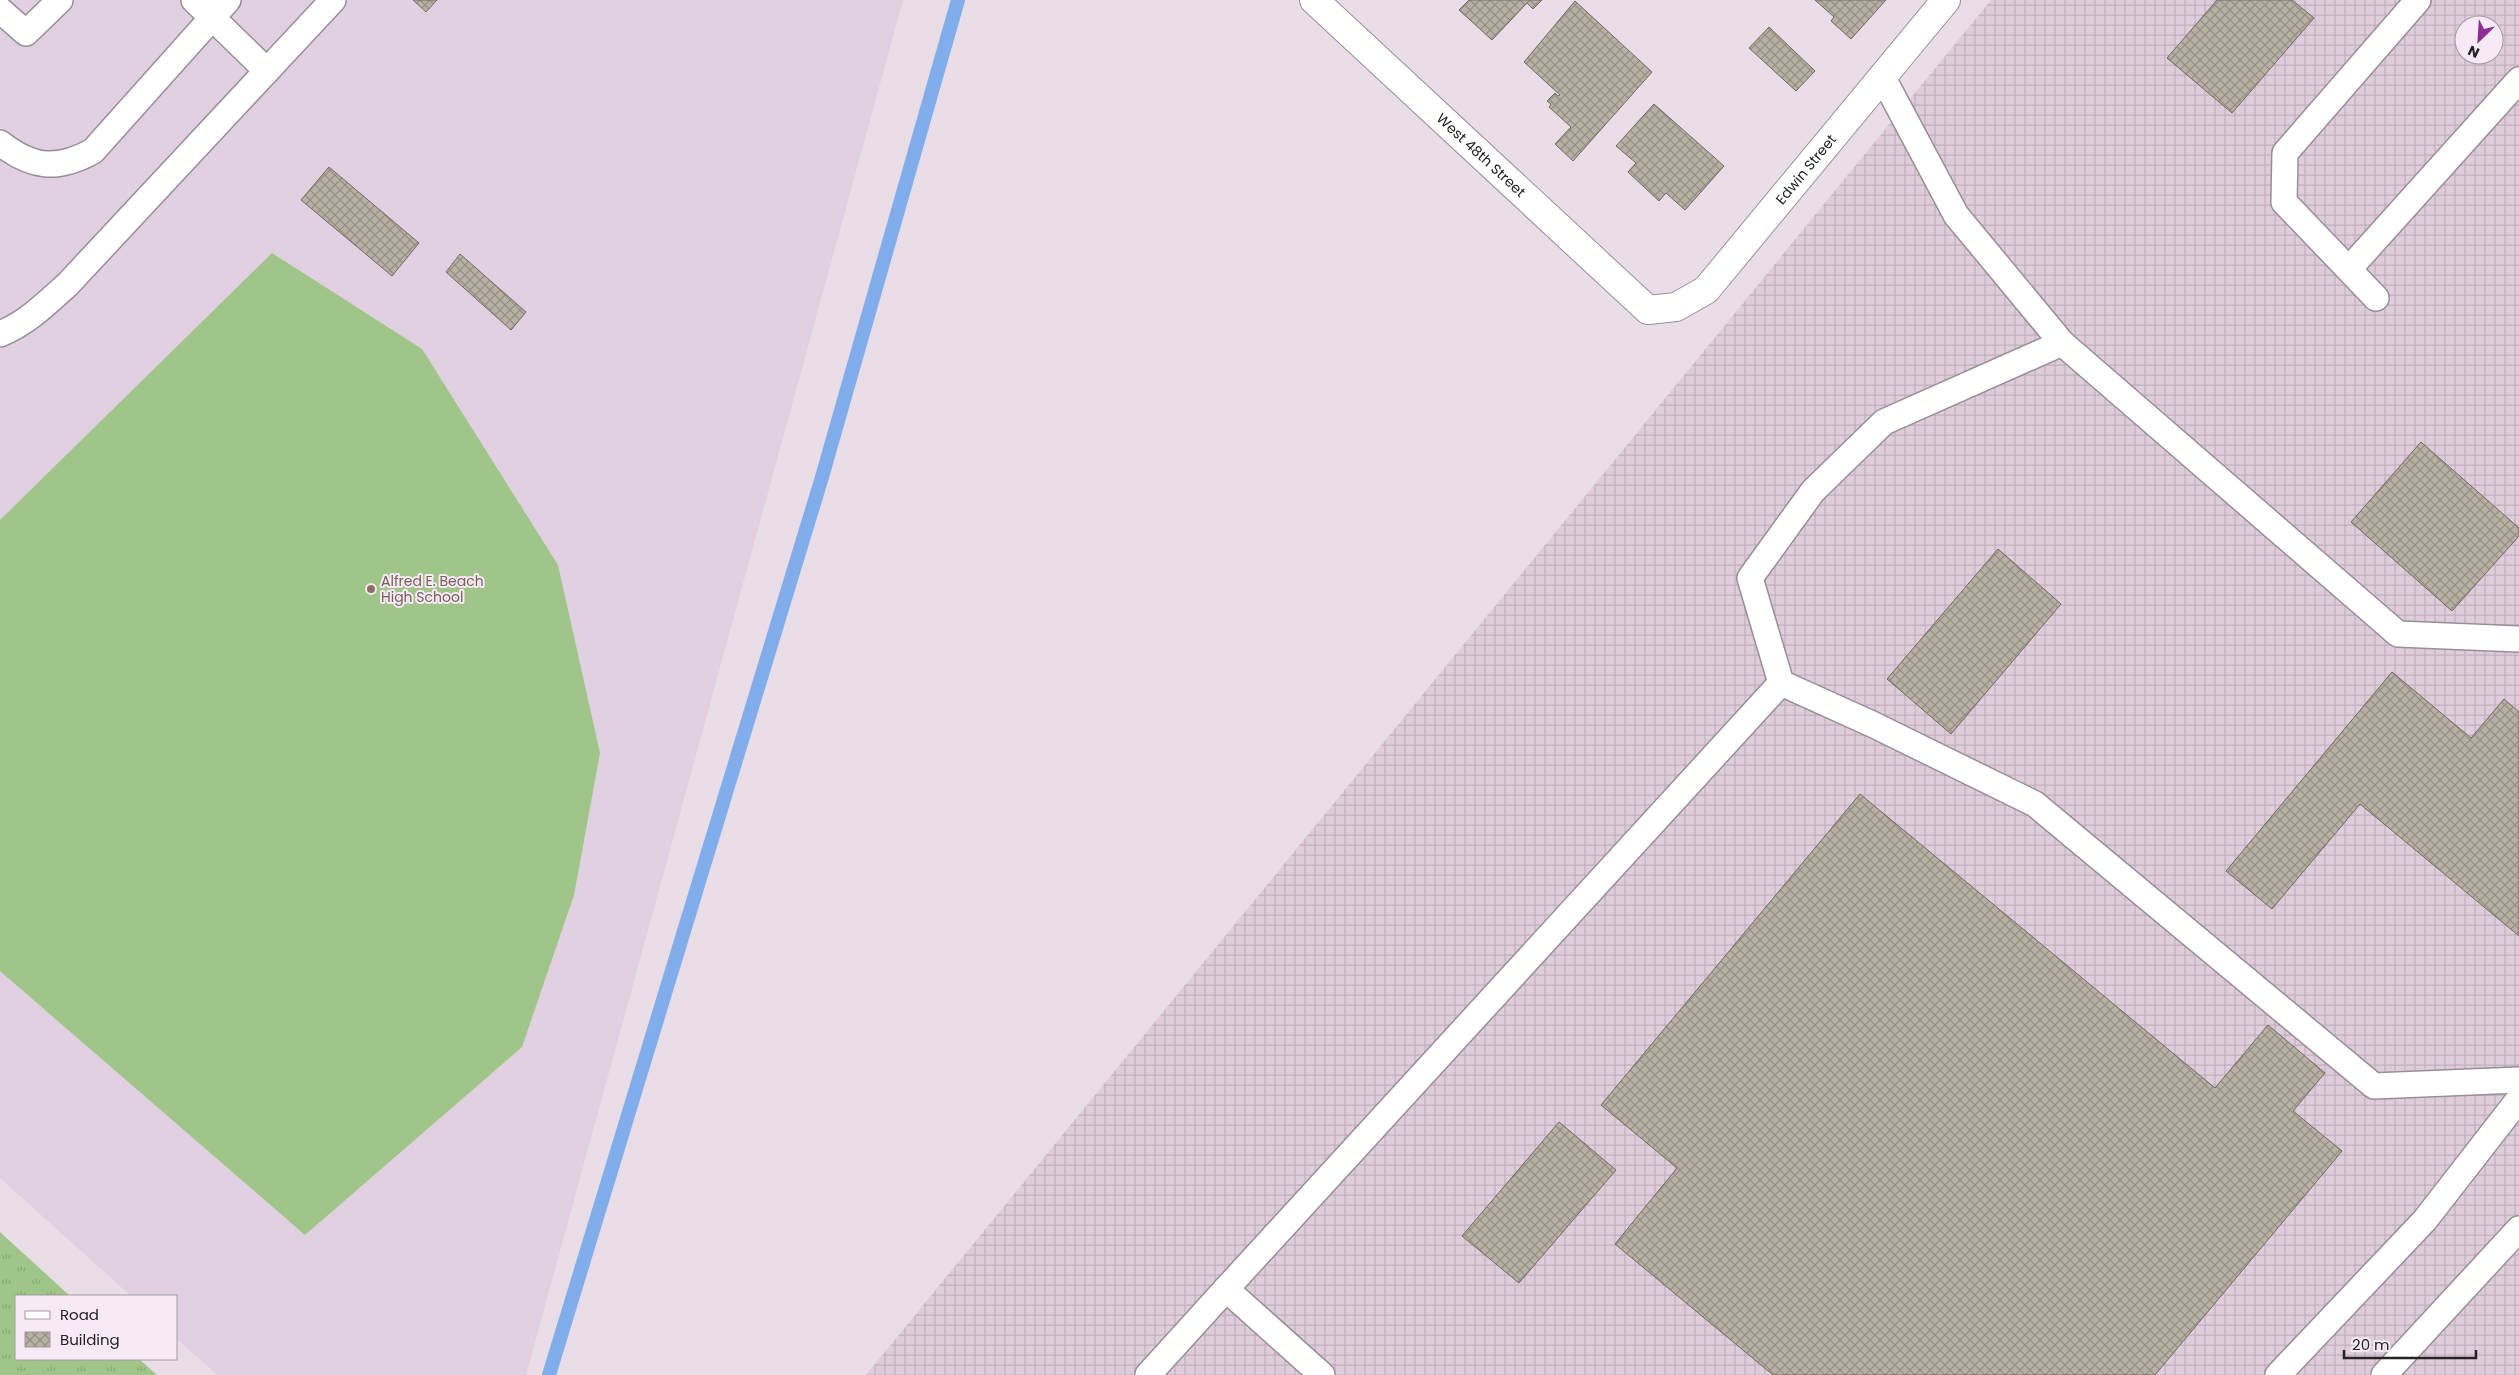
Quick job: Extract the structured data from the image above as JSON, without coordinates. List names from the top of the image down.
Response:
{
  "streets": {
    "street": ["West 48th Street", "Edwin Street"]
  },
  "crossings": [
    ["West 48th Street", "Edwin Street"]
  ],
  "places": ["Alfred E. Beach High School"],
  "legend": ["Road", "Building"],
  "scale_bar": "20 m",
  "north": "bottom left"
}
